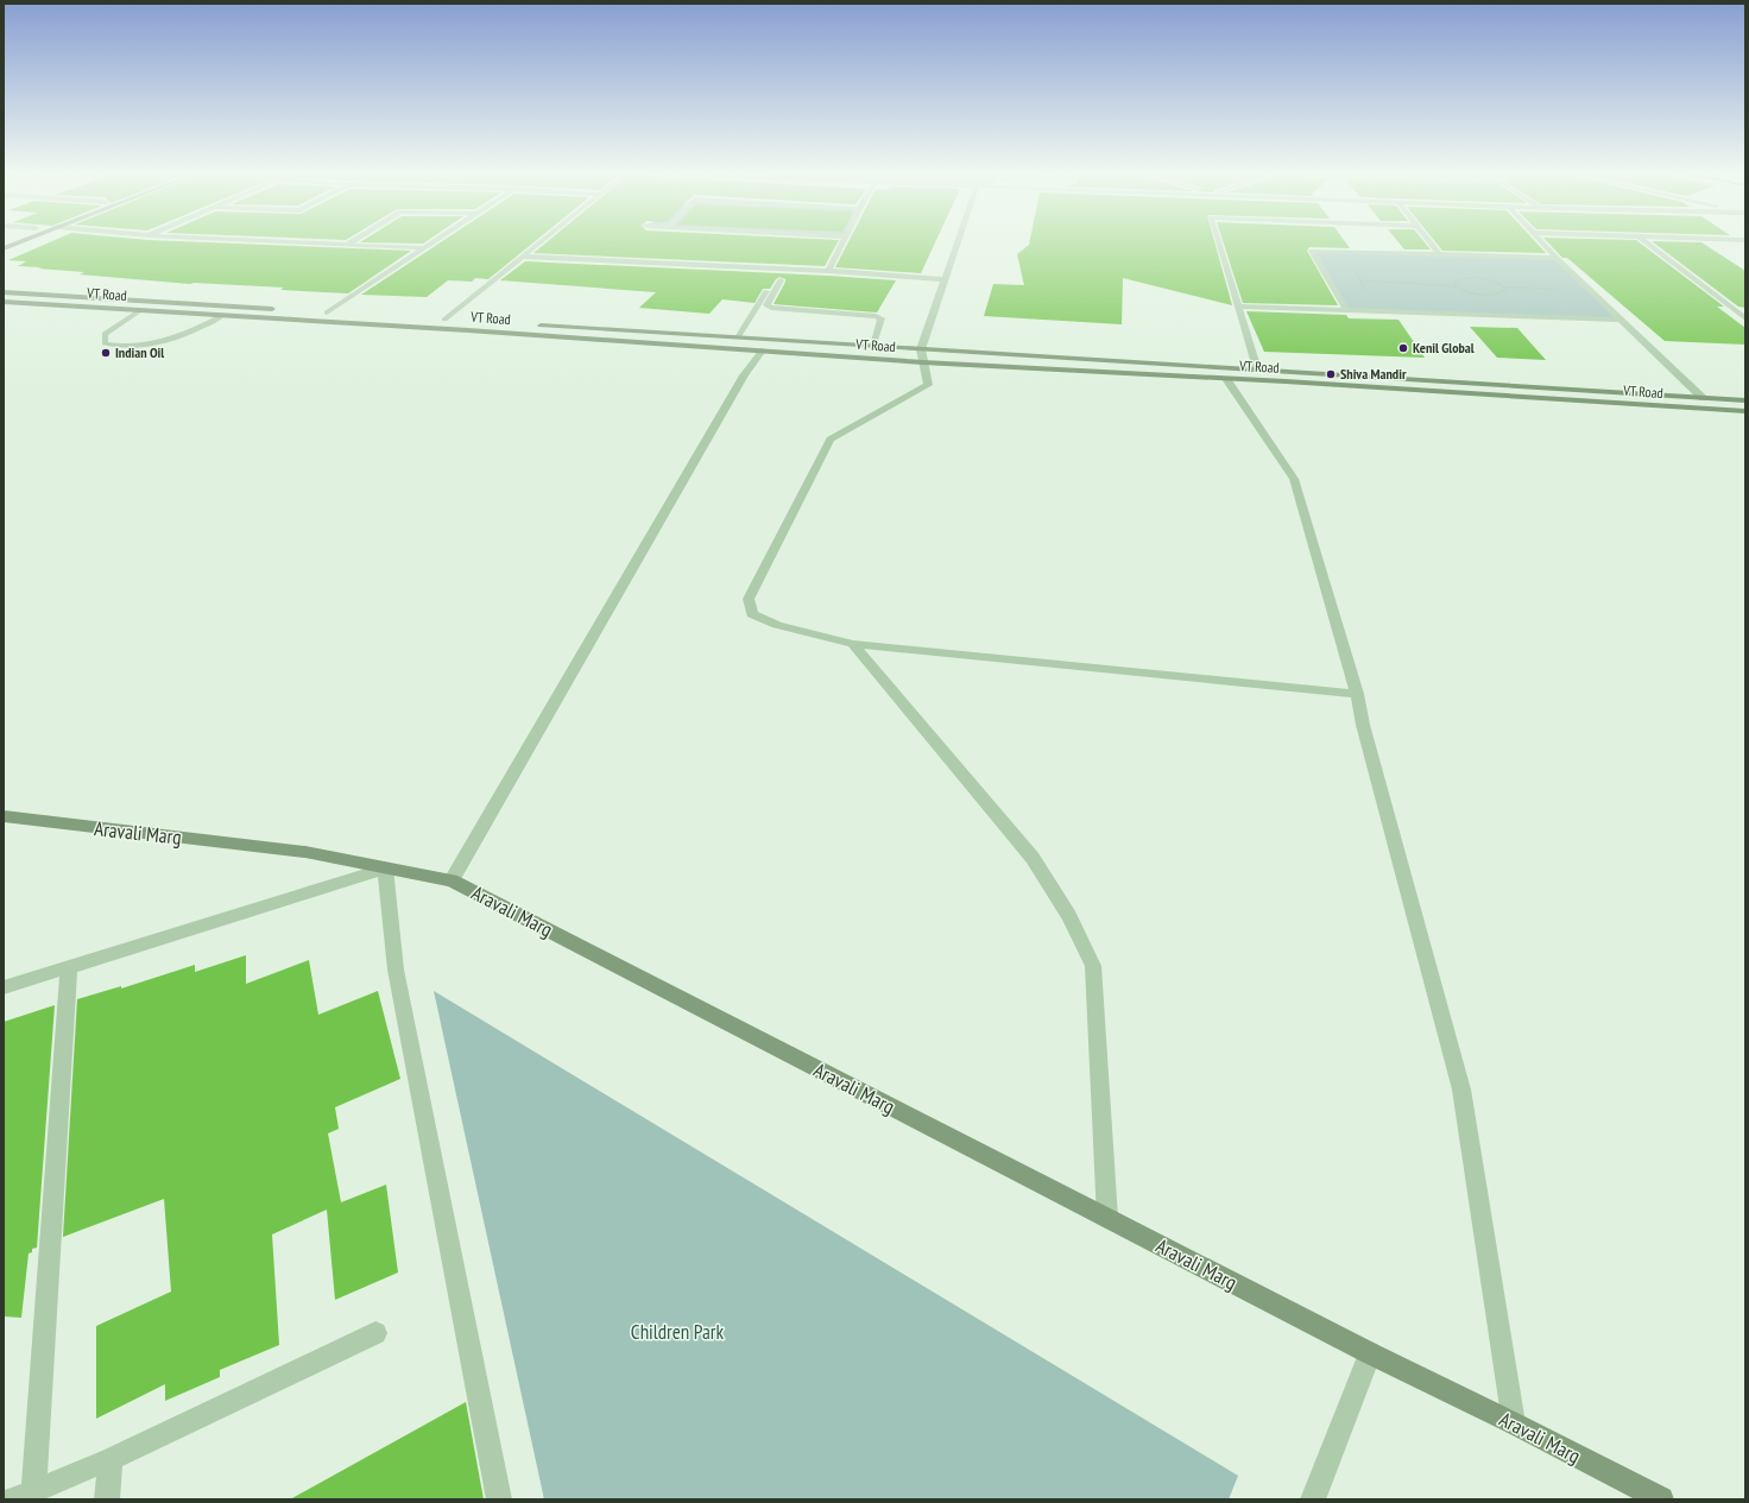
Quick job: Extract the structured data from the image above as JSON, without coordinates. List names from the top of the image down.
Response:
{
  "streets": {
    "street": ["VT Road", "Aravali Marg"]
  },
  "parks": ["Children Park"],
  "places": ["Kenil Global", "Indian Oil", "Shiva Mandir"]
}
